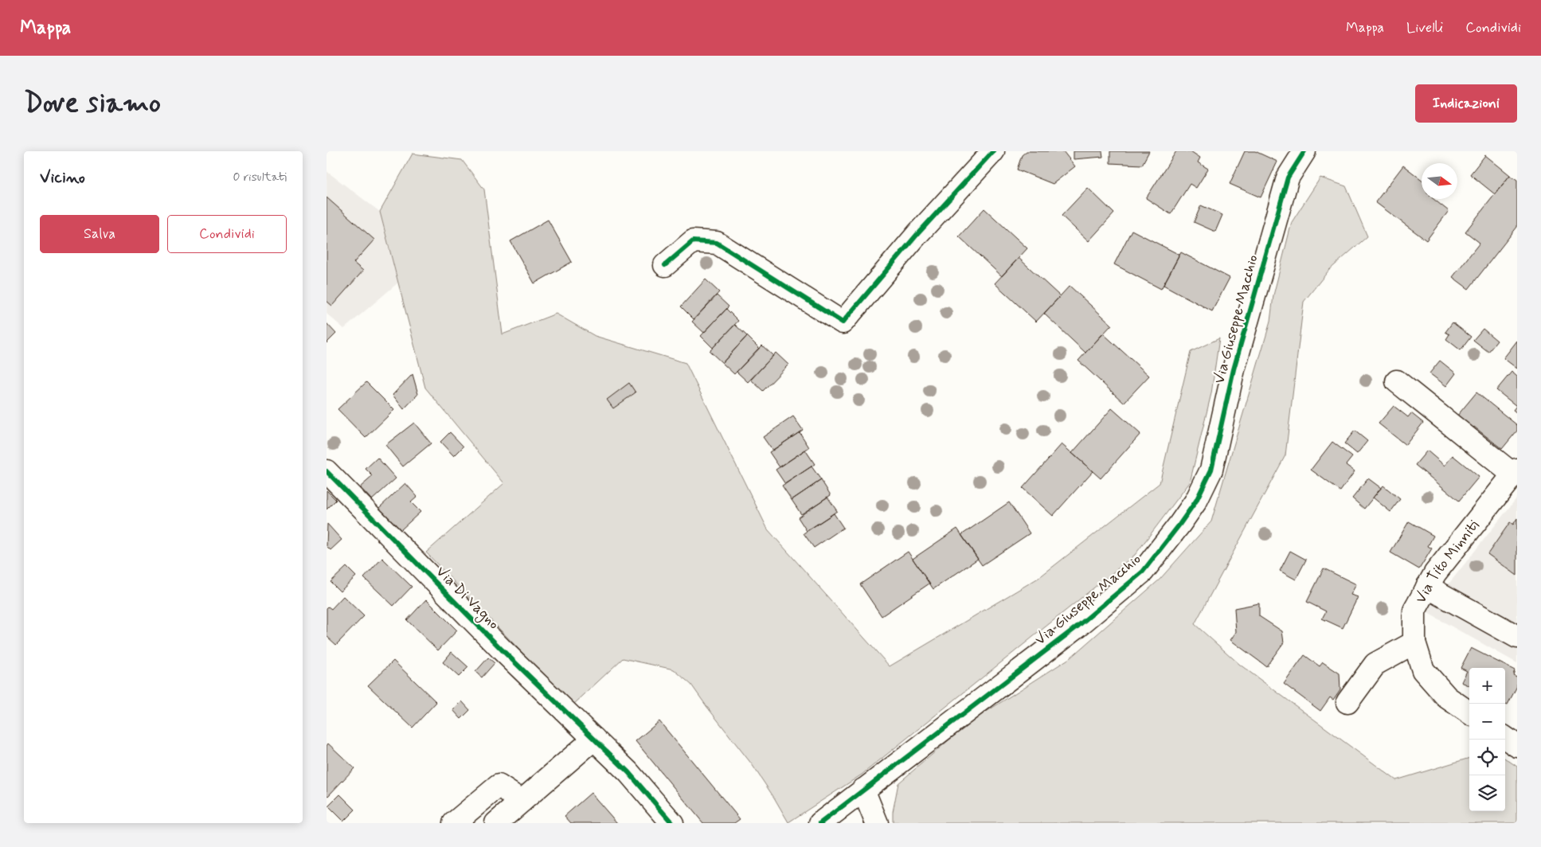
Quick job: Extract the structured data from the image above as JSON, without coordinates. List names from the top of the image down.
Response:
{
  "streets": {
    "street": ["Via Giuseppe Macchio", "Via Tito Minniti", "Via Di Vagno"]
  },
  "north": "right",
  "page": {
    "header": "Mappa",
    "nav": ["Mappa", "Livelli", "Condividi"],
    "buttons": [
      "Indicazioni",
      ["Salva", "Condividi"]
    ],
    "title": "Dove siamo",
    "heading": ["Vicino", "0 risultati"],
    "map_buttons": ["+", "−"]
  }
}
